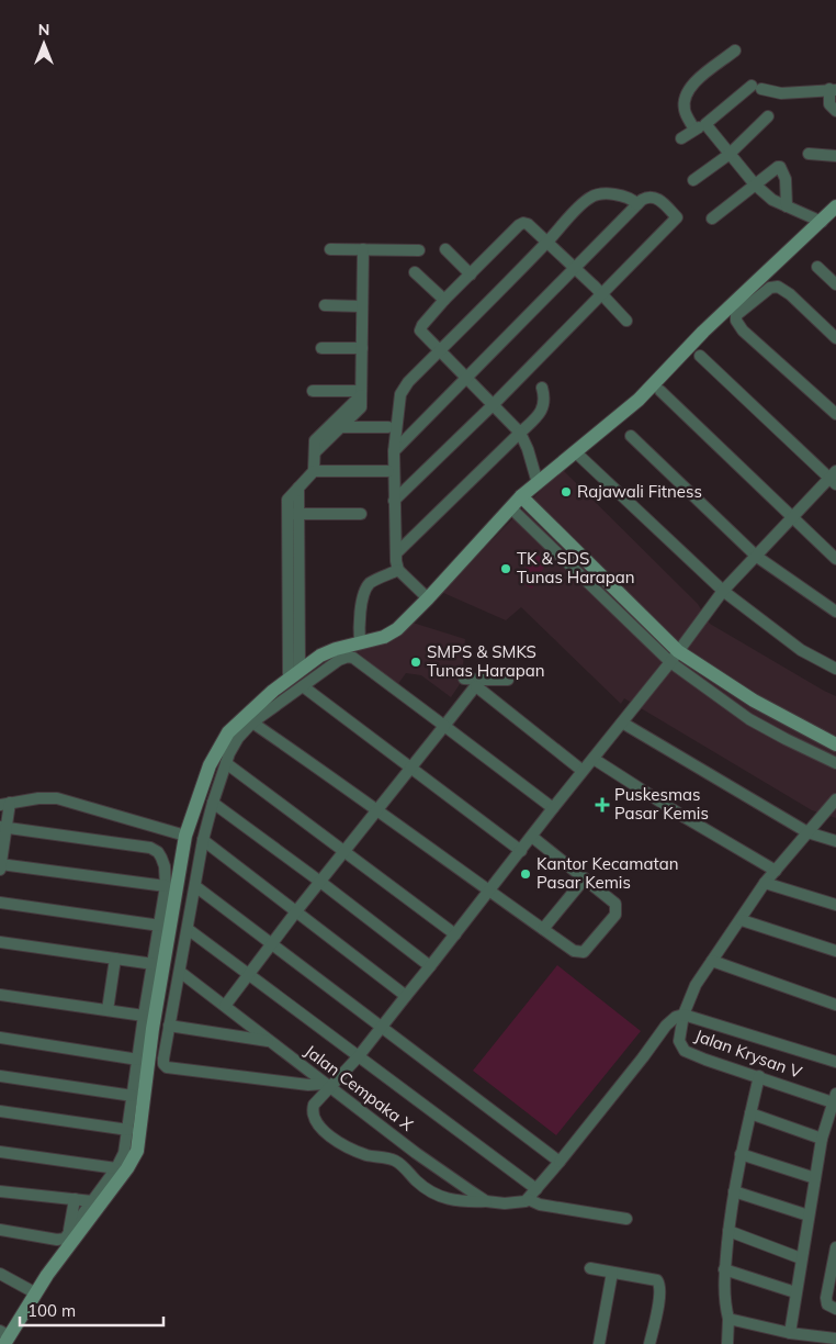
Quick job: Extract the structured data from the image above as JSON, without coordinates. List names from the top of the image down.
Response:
{
  "streets": {
    "street": ["Jalan Krysan V", "Jalan Cempaka X"]
  },
  "places": {
    "other": [
      "Rajawali Fitness",
      "TK & SDS Tunas Harapan",
      "SMPS & SMKS Tunas Harapan",
      "Kantor Kecamatan Pasar Kemis"
    ],
    "health": ["Puskesmas Pasar Kemis"]
  },
  "scale_bar": "100 m",
  "north": "top"
}
